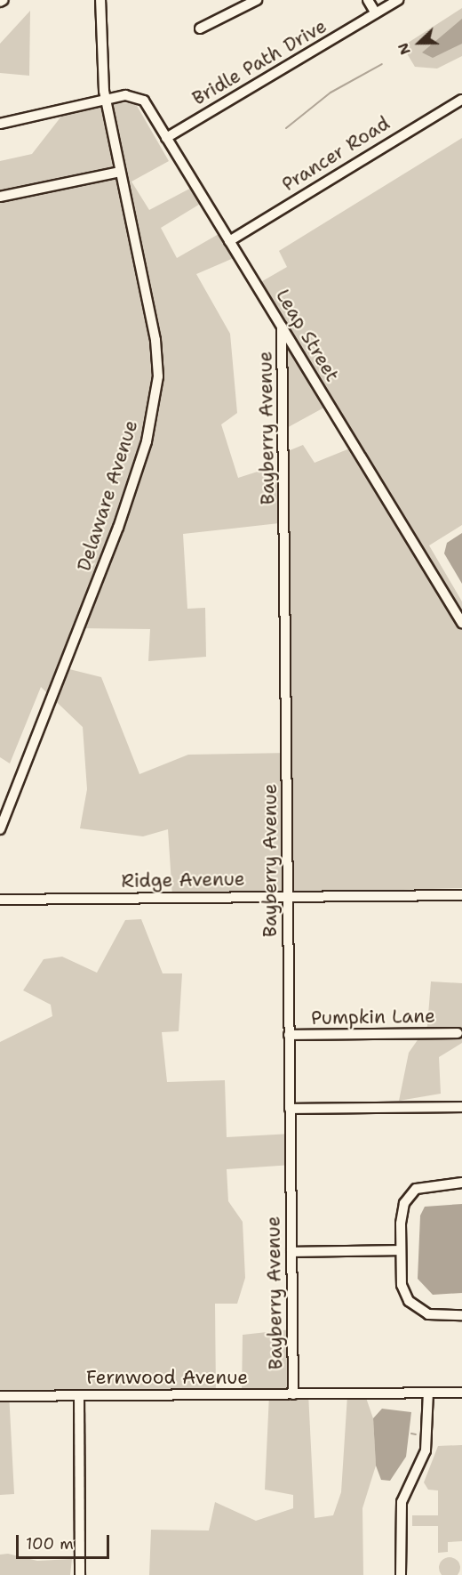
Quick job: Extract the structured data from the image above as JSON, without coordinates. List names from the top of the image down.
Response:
{
  "streets": {
    "street": [
      "Bridle Path Drive",
      "Prancer Road",
      "Leap Street",
      "Bayberry Avenue",
      "Delaware Avenue",
      "Ridge Avenue",
      "Pumpkin Lane",
      "Fernwood Avenue"
    ]
  },
  "crossings": [
    ["Bridle Path Drive", "Leap Street"],
    ["Prancer Road", "Leap Street"],
    ["Leap Street", "Bayberry Avenue"],
    ["Leap Street", "Delaware Avenue"],
    ["Bayberry Avenue", "Ridge Avenue"],
    ["Bayberry Avenue", "Pumpkin Lane"],
    ["Bayberry Avenue", "Fernwood Avenue"]
  ],
  "scale_bar": "100 m",
  "north": "left"
}
